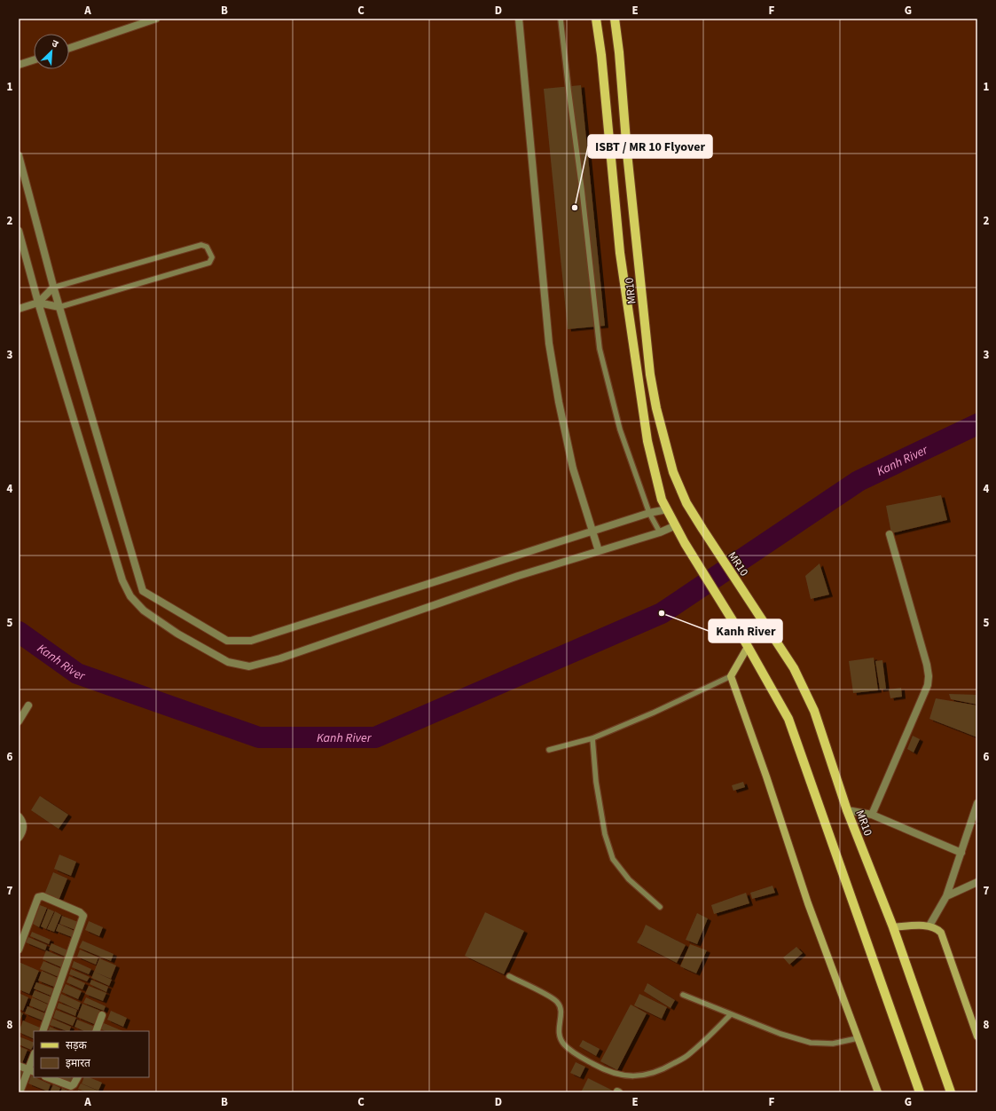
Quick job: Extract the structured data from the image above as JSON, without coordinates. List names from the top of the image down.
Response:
{
  "streets": {
    "main road": ["MR10"]
  },
  "water": ["Kanh River"],
  "places": ["ISBT / MR 10 Flyover", "Kanh River"],
  "legend": ["सड़क", "इमारत"],
  "north": "top right",
  "grid": {
    "columns": [
      "A",
      "B",
      "C",
      "D",
      "E",
      "F",
      "G"
    ],
    "rows": [
      "1",
      "2",
      "3",
      "4",
      "5",
      "6",
      "7",
      "8"
    ]
  }
}
